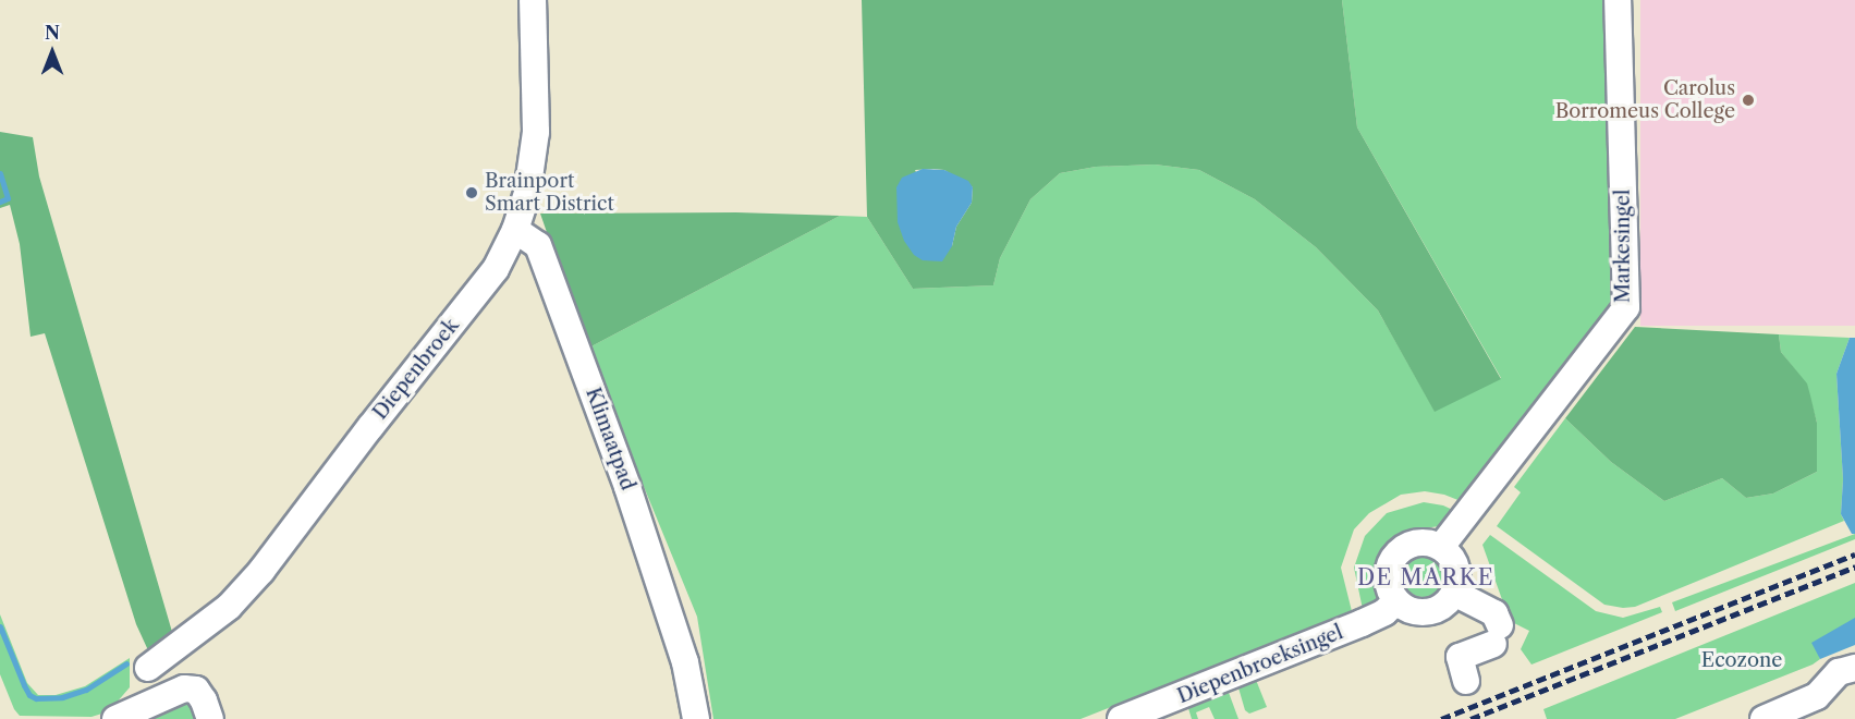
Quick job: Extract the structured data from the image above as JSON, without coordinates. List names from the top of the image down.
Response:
{
  "streets": {
    "street": [
      "Markesingel",
      "Diepenbroek",
      "Klimaatpad",
      "Diepenbroeksingel"
    ]
  },
  "crossings": [
    ["Markesingel", "Diepenbroeksingel"],
    ["Diepenbroek", "Klimaatpad"]
  ],
  "districts": ["DE MARKE"],
  "parks": ["Ecozone"],
  "places": ["Carolus Borromeus College", "Brainport Smart District"],
  "north": "top"
}
